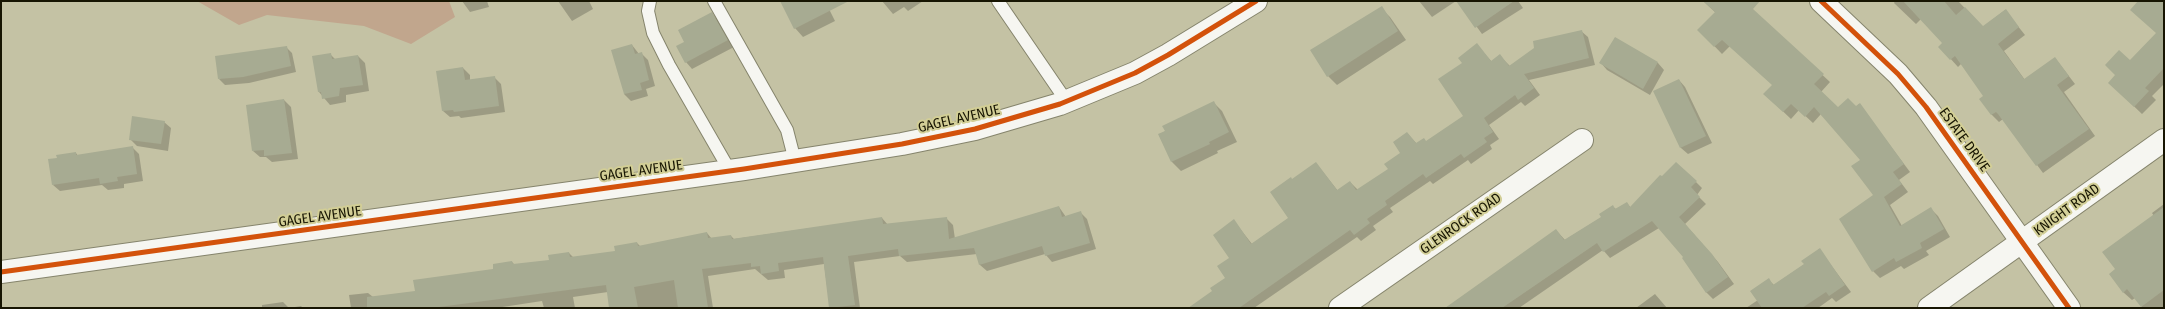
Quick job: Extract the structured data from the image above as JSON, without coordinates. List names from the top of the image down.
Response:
{
  "streets": {
    "street": [
      "GAGEL AVENUE",
      "ESTATE DRIVE",
      "KNIGHT ROAD",
      "GLENROCK ROAD"
    ]
  },
  "crossings": [
    ["ESTATE DRIVE", "KNIGHT ROAD"]
  ]
}
